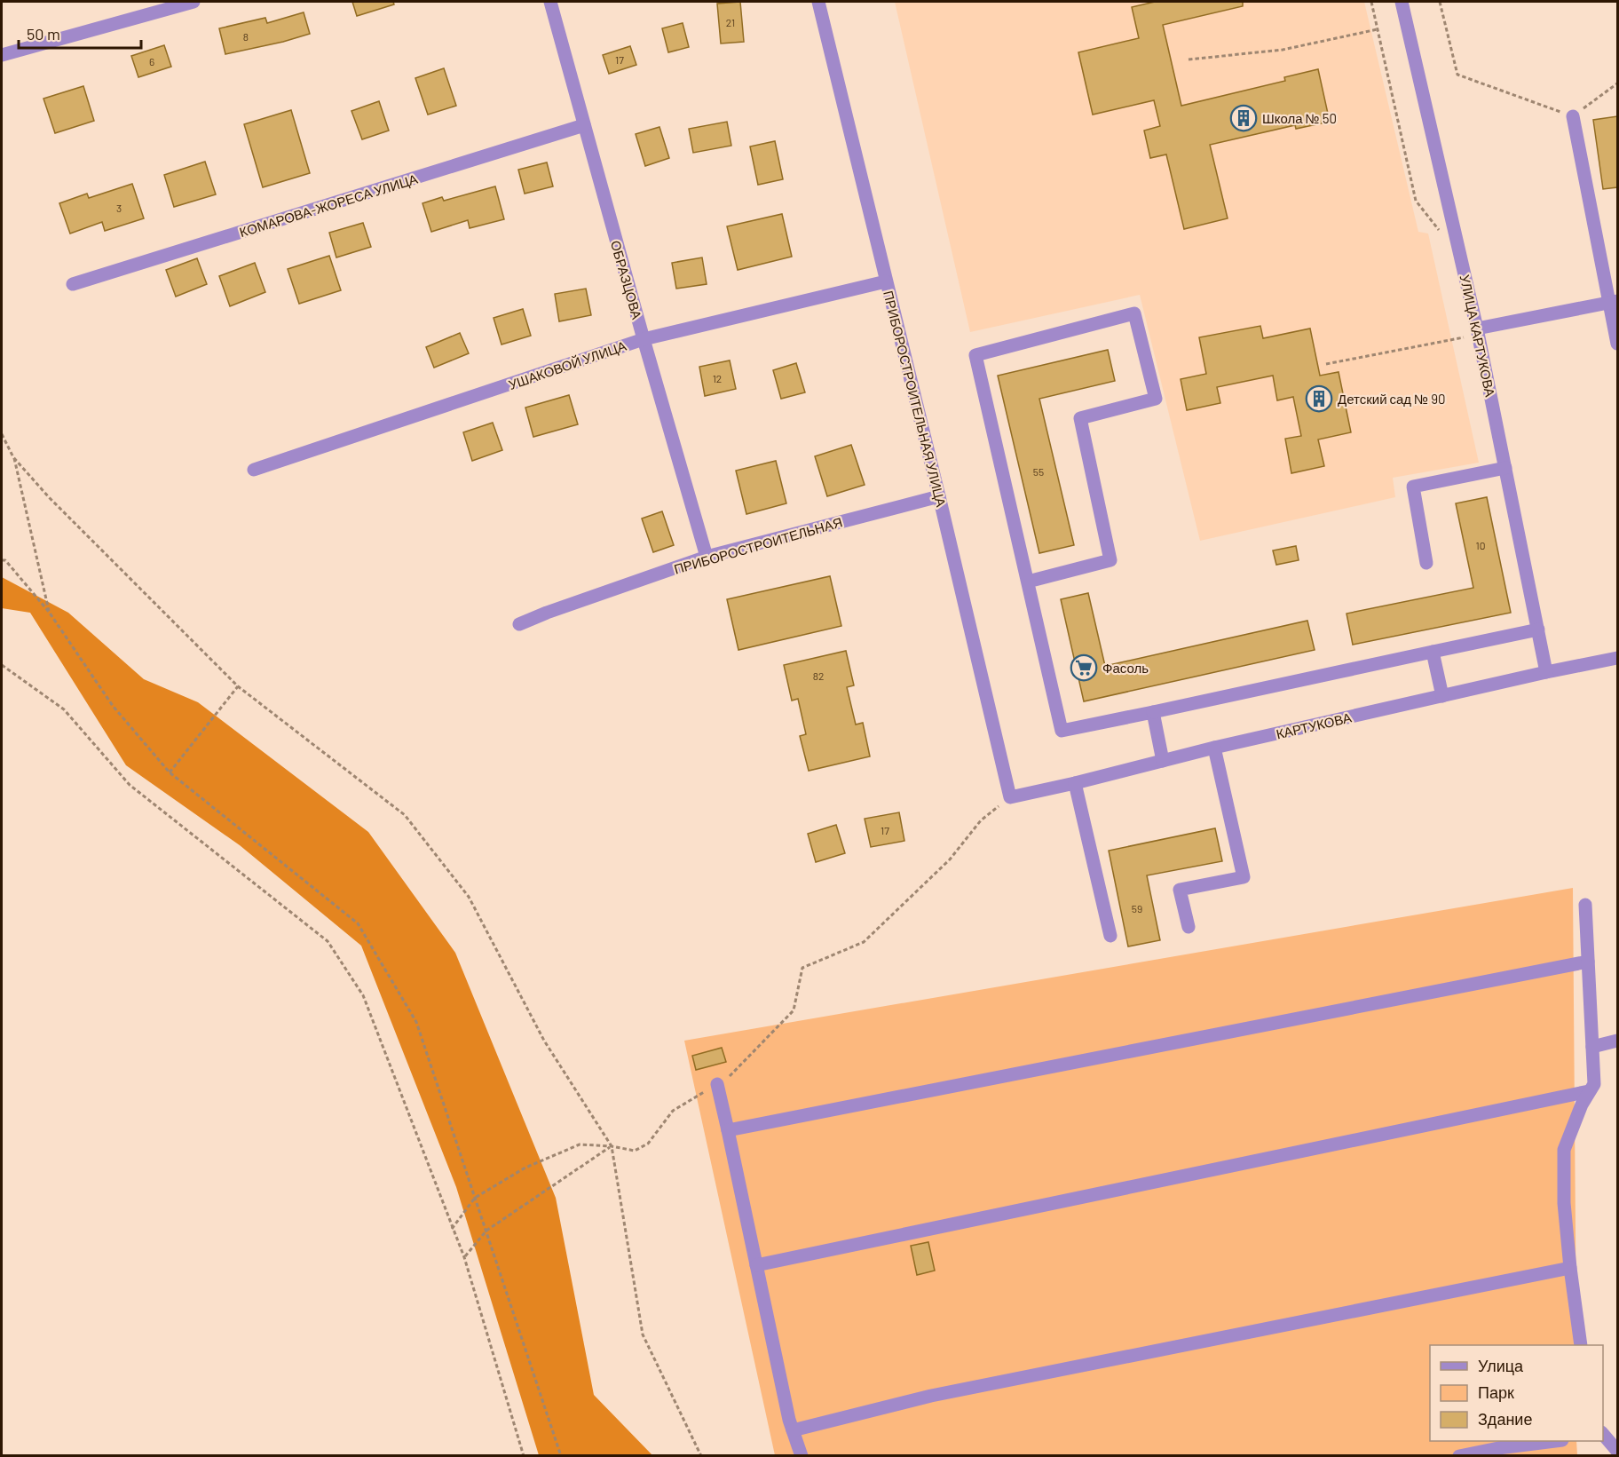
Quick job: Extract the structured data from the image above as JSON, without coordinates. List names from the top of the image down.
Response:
{
  "streets": {
    "street": [
      "КОМАРОВА-ЖОРЕСА УЛИЦА",
      "ОБРАЗЦОВА",
      "УЛИЦА КАРТУКОВА",
      "УШАКОВОЙ УЛИЦА",
      "ПРИБОРОСТРОИТЕЛЬНАЯ УЛИЦА",
      "ПРИБОРОСТРОИТЕЛЬНАЯ",
      "КАРТУКОВА"
    ]
  },
  "crossings": [
    ["КОМАРОВА-ЖОРЕСА УЛИЦА", "ОБРАЗЦОВА"],
    ["ОБРАЗЦОВА", "УШАКОВОЙ УЛИЦА"],
    ["ОБРАЗЦОВА", "ПРИБОРОСТРОИТЕЛЬНАЯ"],
    ["УЛИЦА КАРТУКОВА", "КАРТУКОВА"],
    ["УШАКОВОЙ УЛИЦА", "ПРИБОРОСТРОИТЕЛЬНАЯ УЛИЦА"],
    ["ПРИБОРОСТРОИТЕЛЬНАЯ УЛИЦА", "ПРИБОРОСТРОИТЕЛЬНАЯ"],
    ["ПРИБОРОСТРОИТЕЛЬНАЯ УЛИЦА", "КАРТУКОВА"]
  ],
  "places": {
    "building": ["Школа № 50", "Детский сад № 90"],
    "supermarket": ["Фасоль"]
  },
  "house_numbers": [
    "21",
    "8",
    "17",
    "6",
    "3",
    "12",
    "55",
    "10",
    "82",
    "17",
    "59"
  ],
  "legend": ["Улица", "Парк", "Здание"],
  "scale_bar": "50 m"
}
